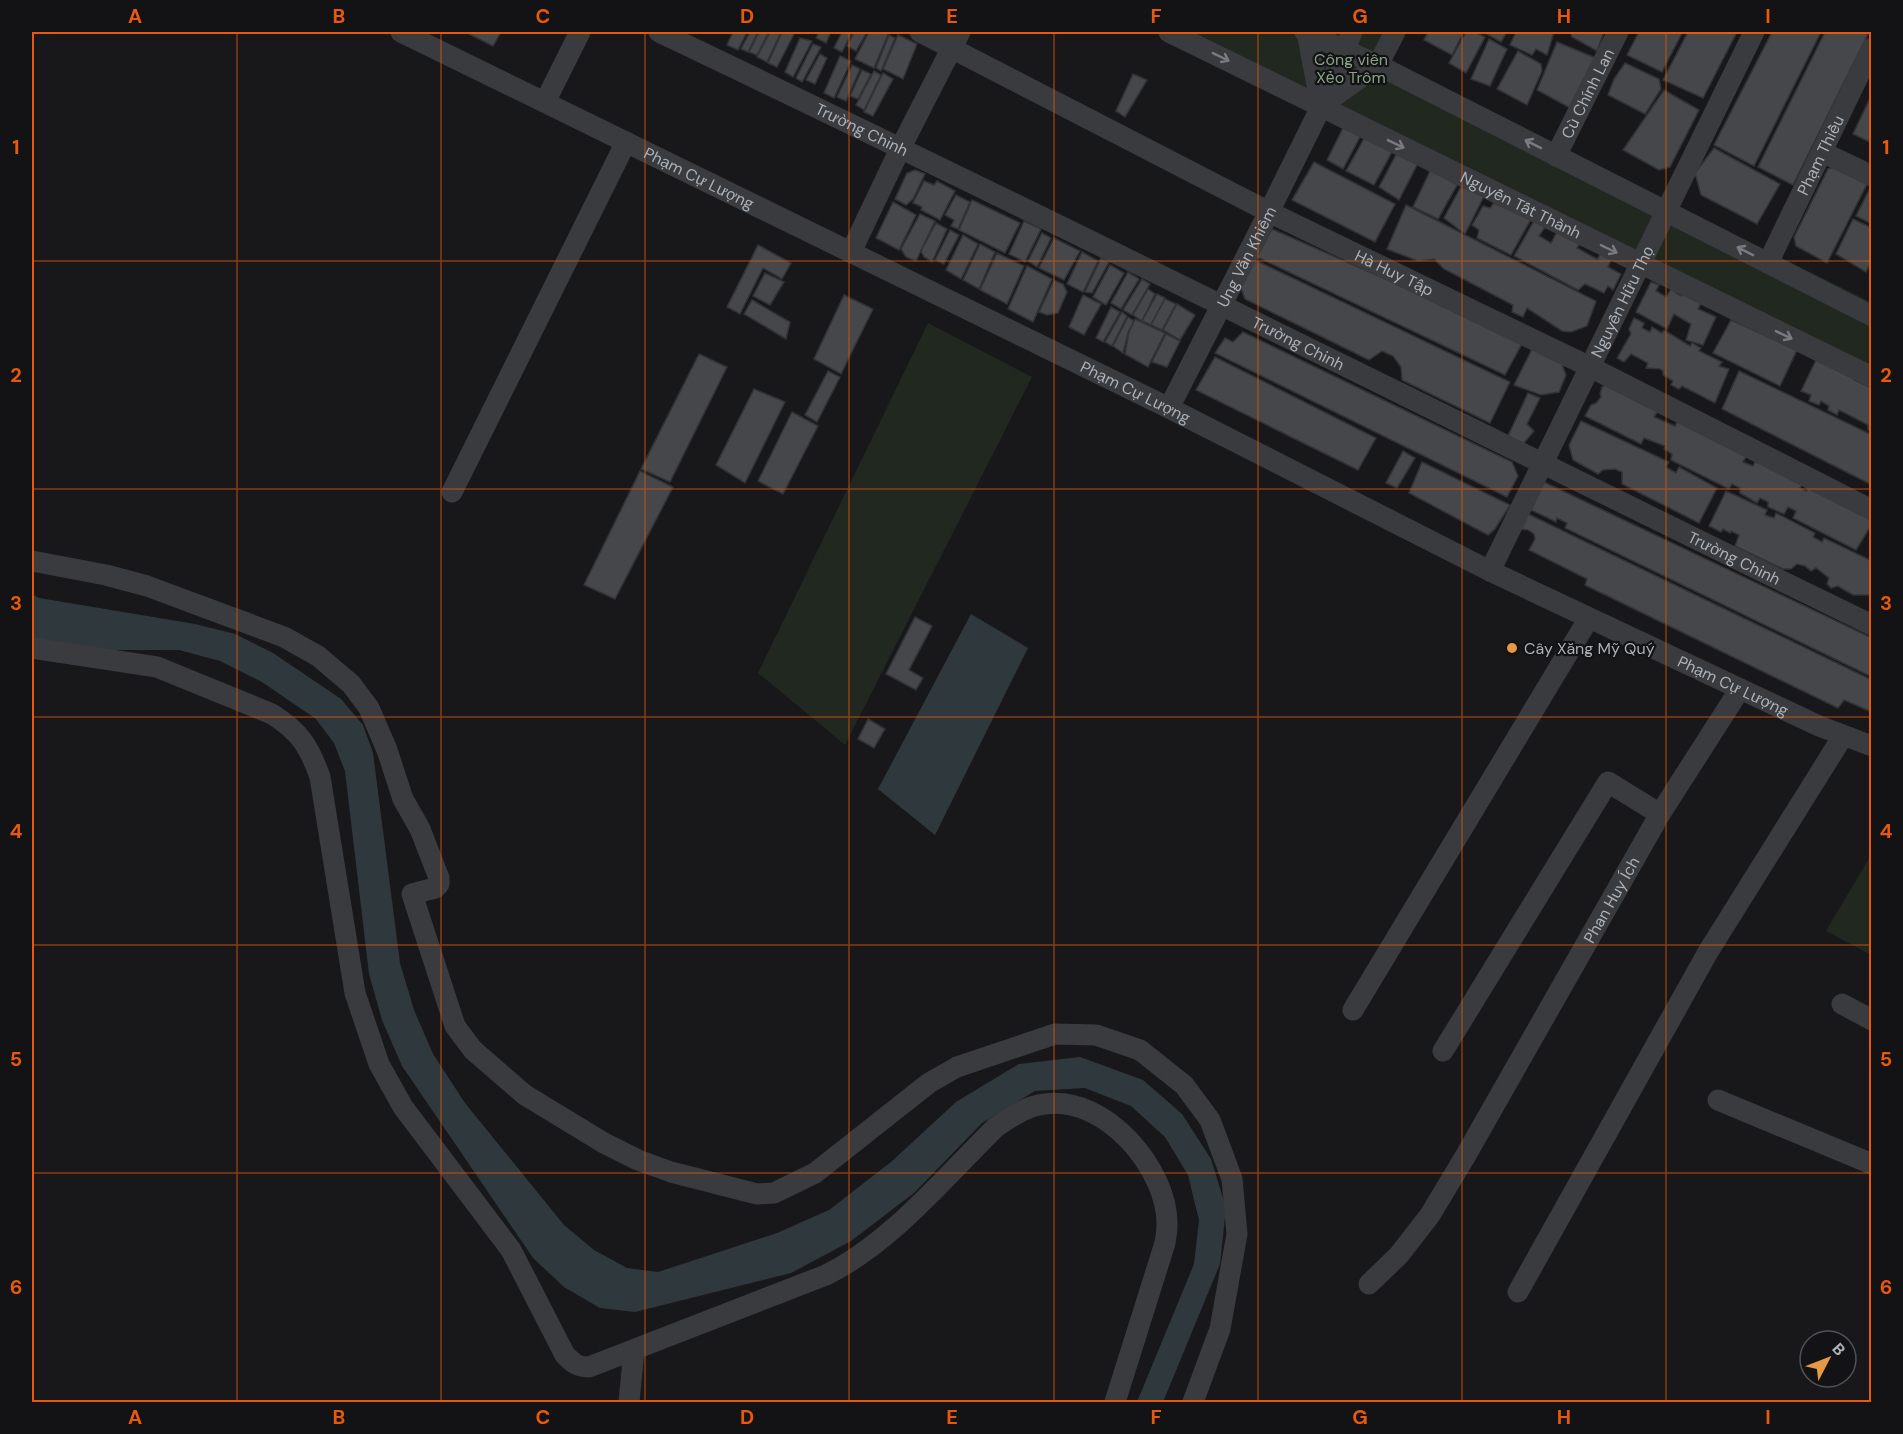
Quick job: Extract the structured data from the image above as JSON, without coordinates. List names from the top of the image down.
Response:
{
  "streets": {
    "street": [
      "Cù Chính Lan",
      "Trường Chinh",
      "Phạm Thiều",
      "Phạm Cự Lượng",
      "Nguyễn Tất Thành",
      "Ung Văn Khiêm",
      "Hà Huy Tập",
      "Nguyễn Hữu Thọ",
      "Phan Huy Ích"
    ]
  },
  "crossings": [
    ["Trường Chinh", "Ung Văn Khiêm"],
    ["Trường Chinh", "Nguyễn Hữu Thọ"],
    ["Phạm Cự Lượng", "Ung Văn Khiêm"],
    ["Phạm Cự Lượng", "Nguyễn Hữu Thọ"],
    ["Phạm Cự Lượng", "Phan Huy Ích"],
    ["Nguyễn Tất Thành", "Ung Văn Khiêm"],
    ["Nguyễn Tất Thành", "Nguyễn Hữu Thọ"],
    ["Ung Văn Khiêm", "Hà Huy Tập"],
    ["Hà Huy Tập", "Nguyễn Hữu Thọ"]
  ],
  "parks": ["Công viên Xẻo Trôm"],
  "places": ["Cây Xăng Mỹ Quý"],
  "north": "top right",
  "grid": {
    "columns": [
      "A",
      "B",
      "C",
      "D",
      "E",
      "F",
      "G",
      "H",
      "I"
    ],
    "rows": [
      "1",
      "2",
      "3",
      "4",
      "5",
      "6"
    ]
  }
}
